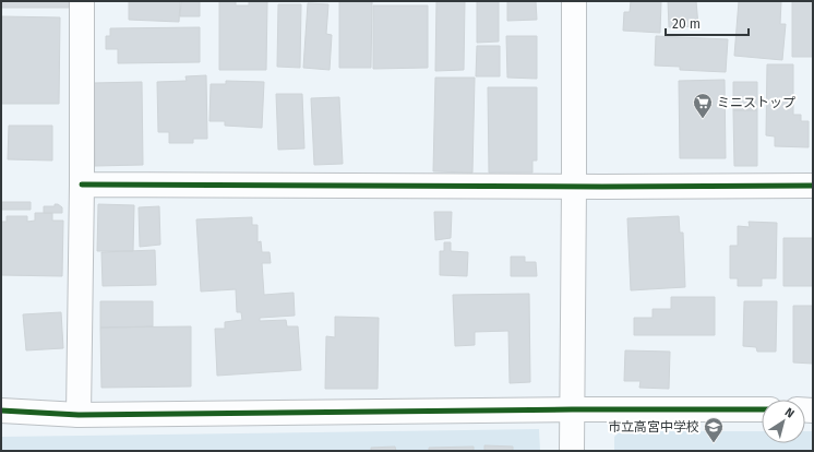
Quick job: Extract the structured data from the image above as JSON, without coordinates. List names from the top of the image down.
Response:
{
  "places": {
    "supermarket": ["ミニストップ"],
    "school or university": ["市立高宮中学校"]
  },
  "scale_bar": "20 m",
  "north": "top right"
}
